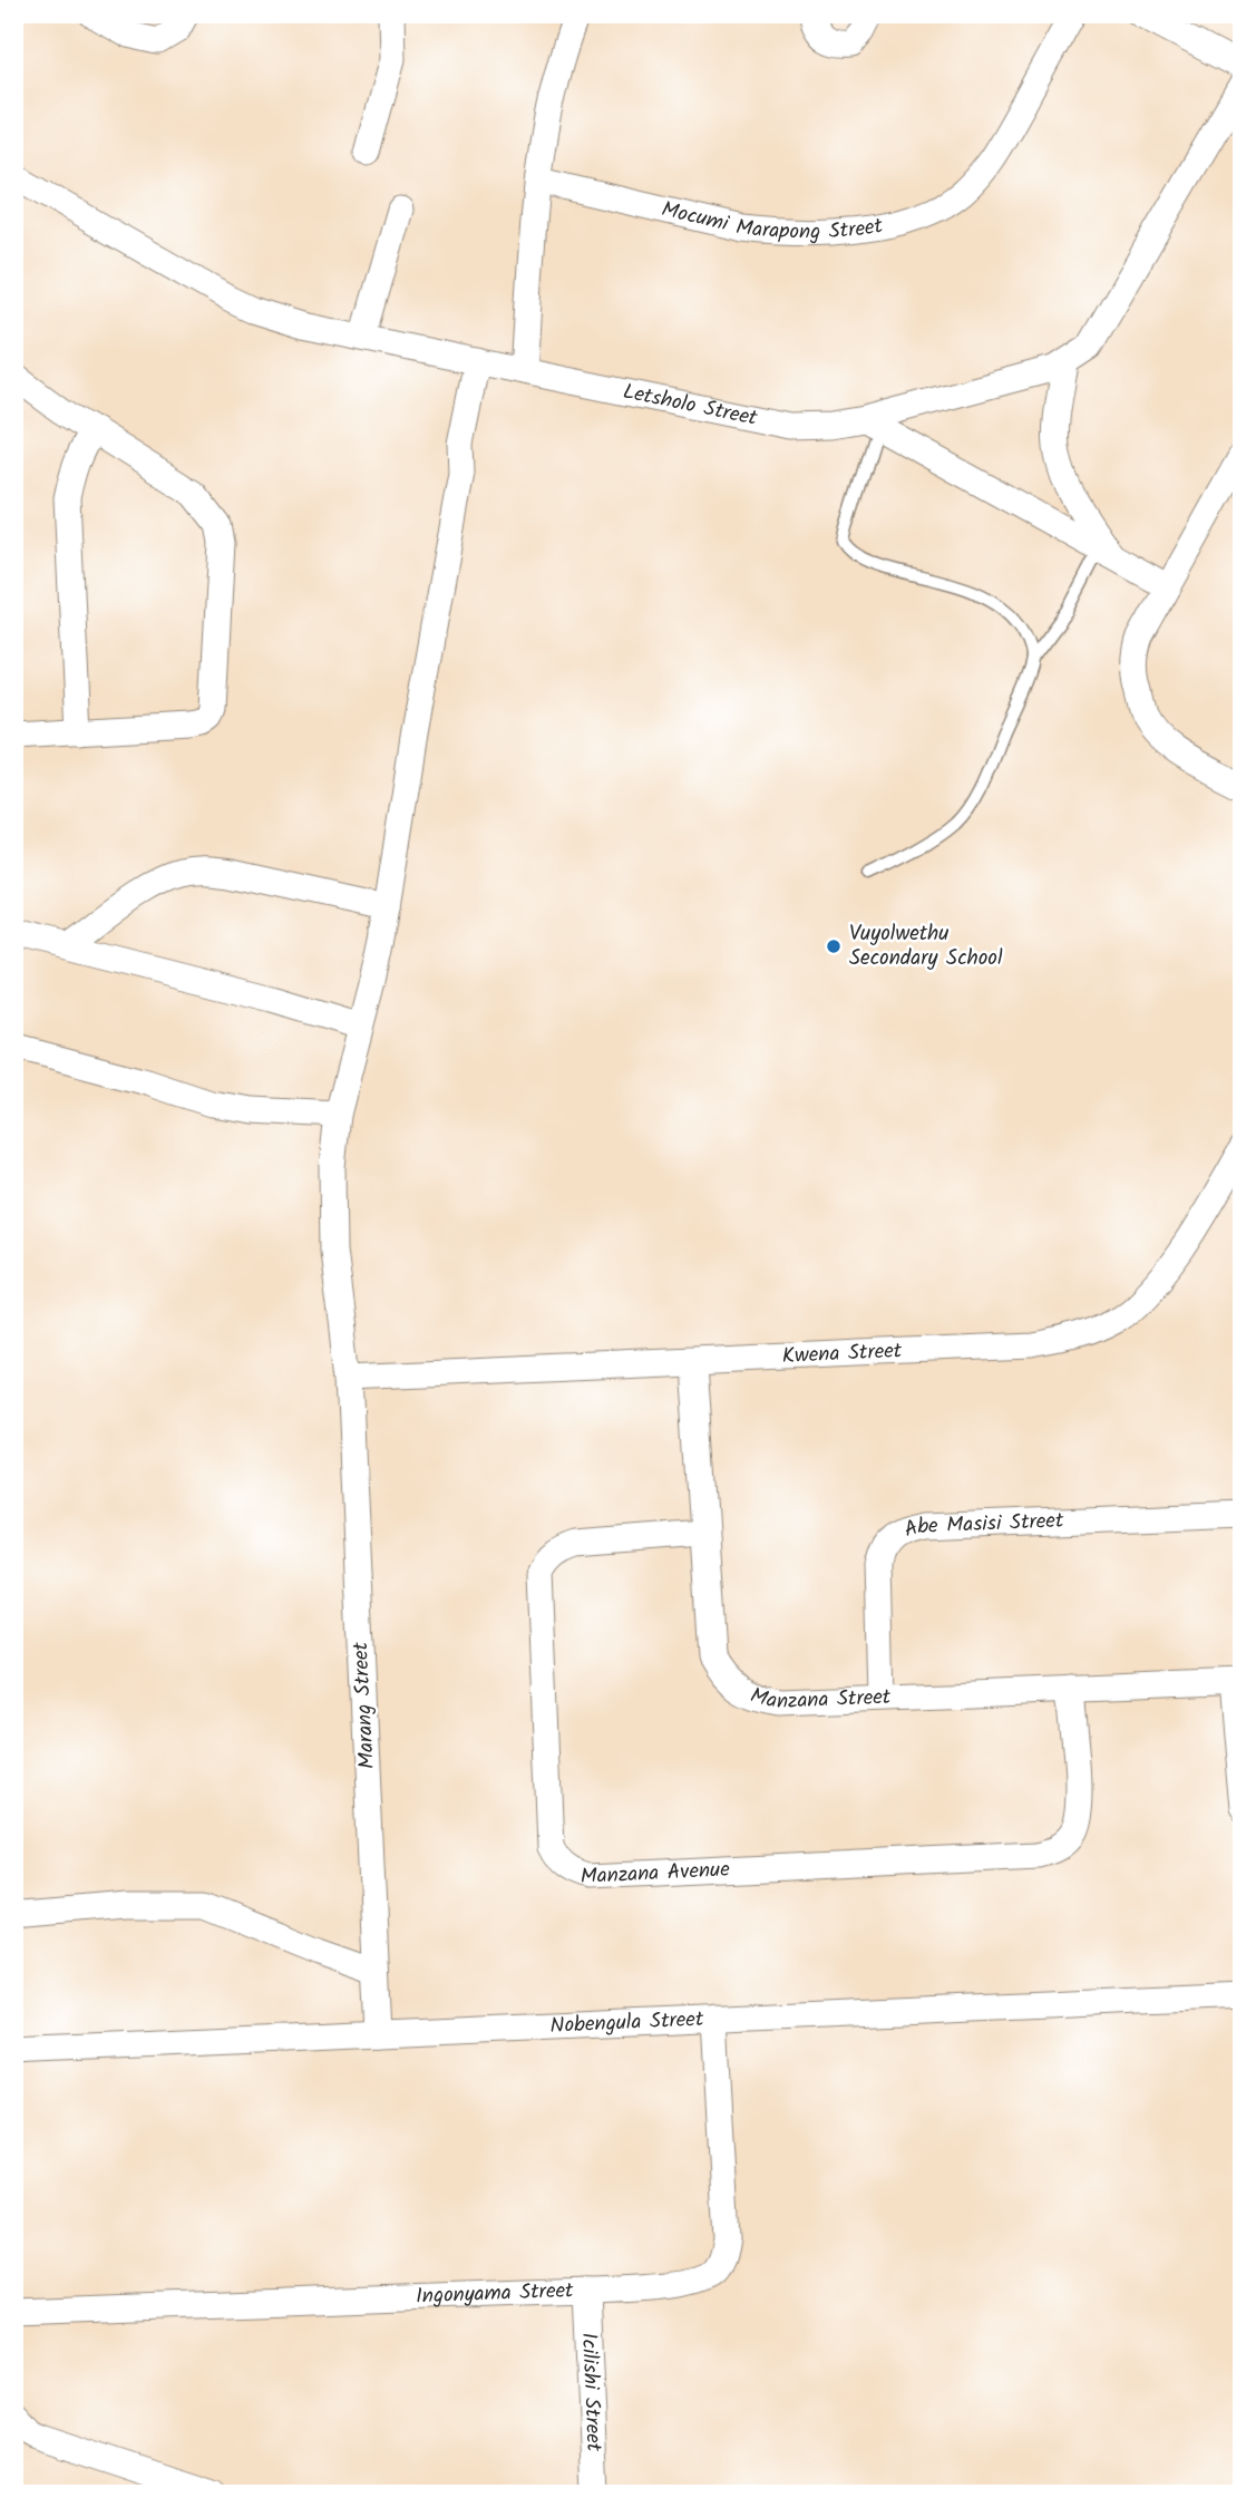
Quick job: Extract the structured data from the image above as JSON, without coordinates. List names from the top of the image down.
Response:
{
  "streets": {
    "street": [
      "Mocumi Marapong Street",
      "Letsholo Street",
      "Kwena Street",
      "Abe Masisi Street",
      "Manzana Street",
      "Marang Street",
      "Manzana Avenue",
      "Nobengula Street",
      "Ingonyama Street",
      "Icilishi Street"
    ]
  },
  "crossings": [
    ["Letsholo Street", "Marang Street"],
    ["Kwena Street", "Manzana Street"],
    ["Kwena Street", "Marang Street"],
    ["Abe Masisi Street", "Manzana Street"],
    ["Manzana Street", "Manzana Avenue"],
    ["Marang Street", "Nobengula Street"],
    ["Nobengula Street", "Ingonyama Street"],
    ["Ingonyama Street", "Icilishi Street"]
  ],
  "places": ["Vuyolwethu Secondary School"]
}
